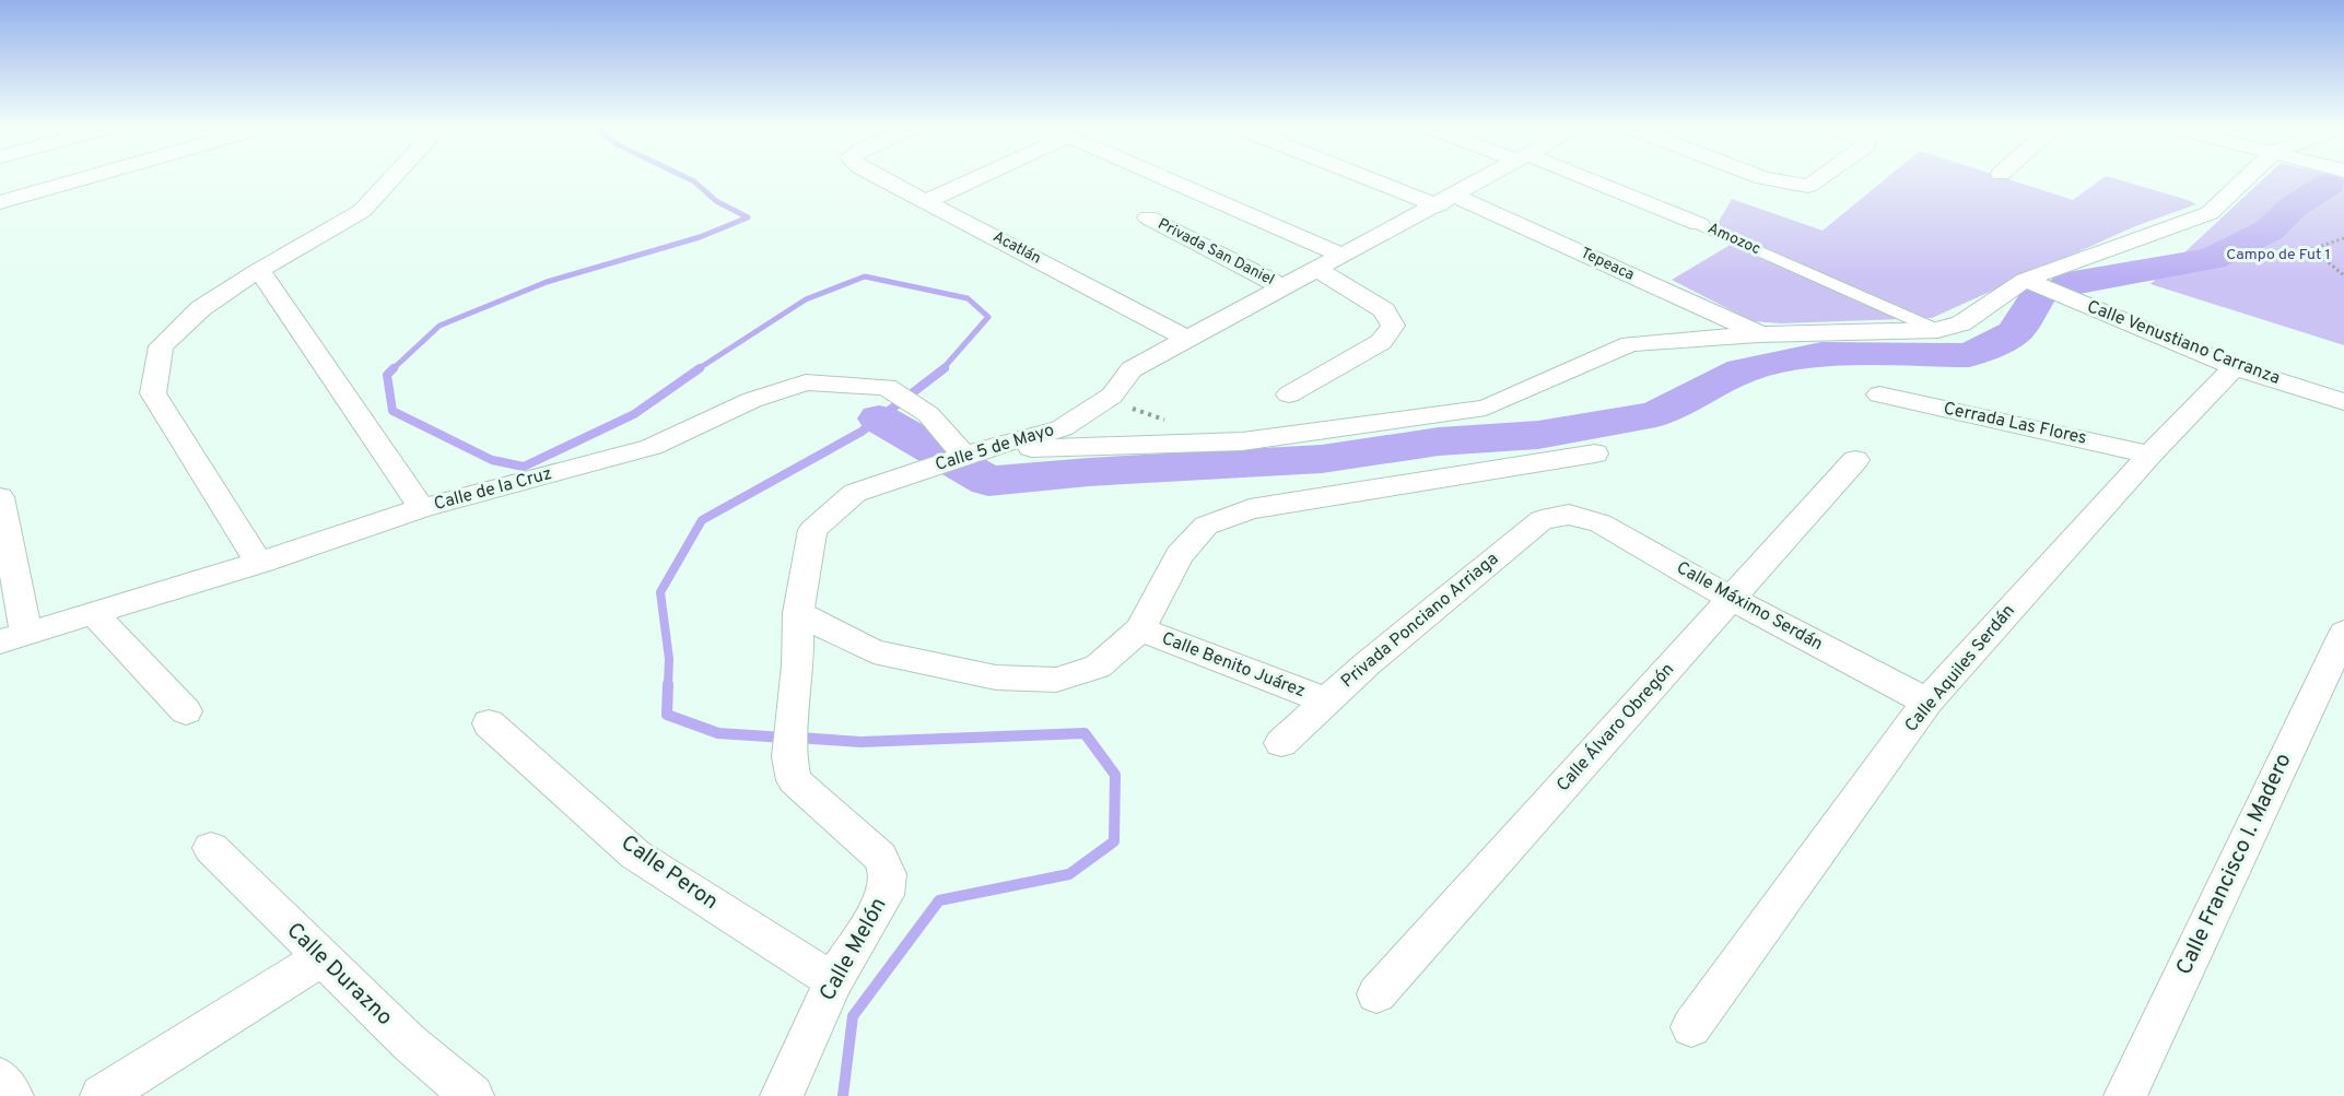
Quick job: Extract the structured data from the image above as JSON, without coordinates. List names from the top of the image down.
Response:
{
  "streets": {
    "street": [
      "Amozoc",
      "Acatlán",
      "Privada San Daniel",
      "Tepeaca",
      "Calle Venustiano Carranza",
      "Cerrada Las Flores",
      "Calle 5 de Mayo",
      "Calle de la Cruz",
      "Calle Máximo Serdán",
      "Privada Ponciano Arriaga",
      "Calle Benito Juárez",
      "Calle Aquiles Serdán",
      "Calle Álvaro Obregón",
      "Calle Francisco I. Madero",
      "Calle Peron",
      "Calle Melón",
      "Calle Durazno"
    ]
  },
  "crossings": [
    ["Acatlán", "Calle 5 de Mayo"],
    ["Privada San Daniel", "Calle 5 de Mayo"],
    ["Tepeaca", "Calle 5 de Mayo"],
    ["Calle Venustiano Carranza", "Calle Aquiles Serdán"],
    ["Cerrada Las Flores", "Calle Aquiles Serdán"],
    ["Calle 5 de Mayo", "Calle de la Cruz"],
    ["Calle 5 de Mayo", "Calle Melón"],
    ["Calle Máximo Serdán", "Privada Ponciano Arriaga"],
    ["Calle Máximo Serdán", "Calle Aquiles Serdán"],
    ["Calle Máximo Serdán", "Calle Álvaro Obregón"],
    ["Privada Ponciano Arriaga", "Calle Benito Juárez"],
    ["Calle Peron", "Calle Melón"]
  ],
  "parks": ["Campo de Fut 1"]
}
